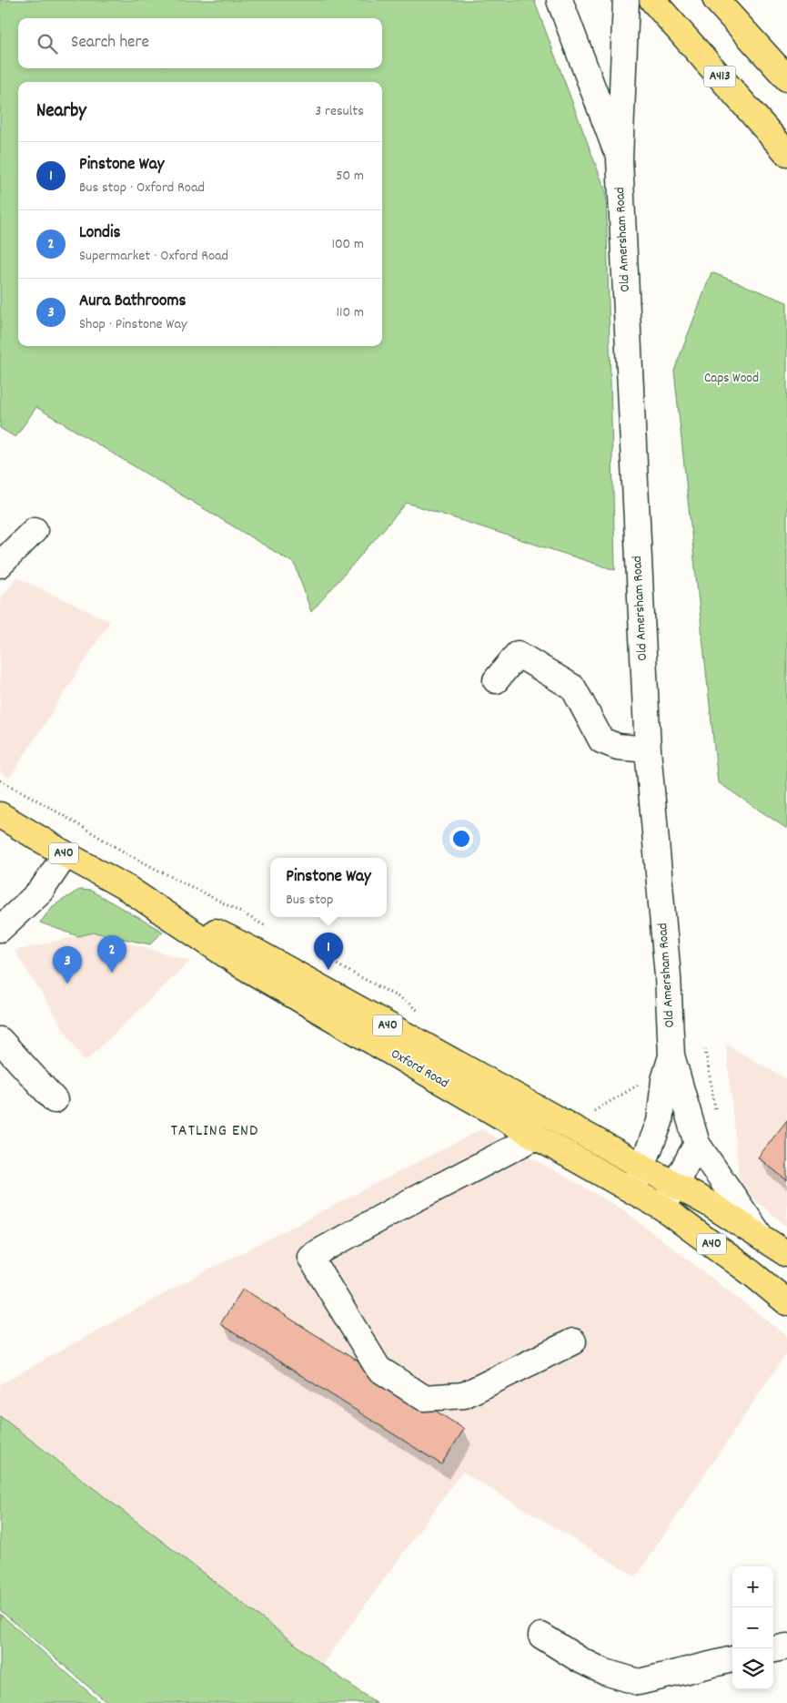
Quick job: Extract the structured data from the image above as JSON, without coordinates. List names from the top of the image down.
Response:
{
  "streets": {
    "main road": ["A413", "A40", "Oxford Road"],
    "street": ["Old Amersham Road"]
  },
  "crossings": [
    ["Old Amersham Road", "A40"],
    ["Old Amersham Road", "Oxford Road"],
    ["A40", "Oxford Road"]
  ],
  "districts": ["TATLING END"],
  "parks": ["Caps Wood"],
  "page": {
    "search": "Search here",
    "heading": ["Nearby", "3 results"],
    "list": [
      {
        "mark": "1",
        "name": "Pinstone Way",
        "note": "Bus stop · Oxford Road",
        "value": "50 m"
      },
      {
        "mark": "2",
        "name": "Londis",
        "note": "Supermarket · Oxford Road",
        "value": "100 m"
      },
      {
        "mark": "3",
        "name": "Aura Bathrooms",
        "note": "Shop · Pinstone Way",
        "value": "110 m"
      }
    ],
    "popup": ["Pinstone Way", "Bus stop"],
    "pins": ["1", "2", "3"],
    "map_buttons": ["+", "−"]
  }
}
